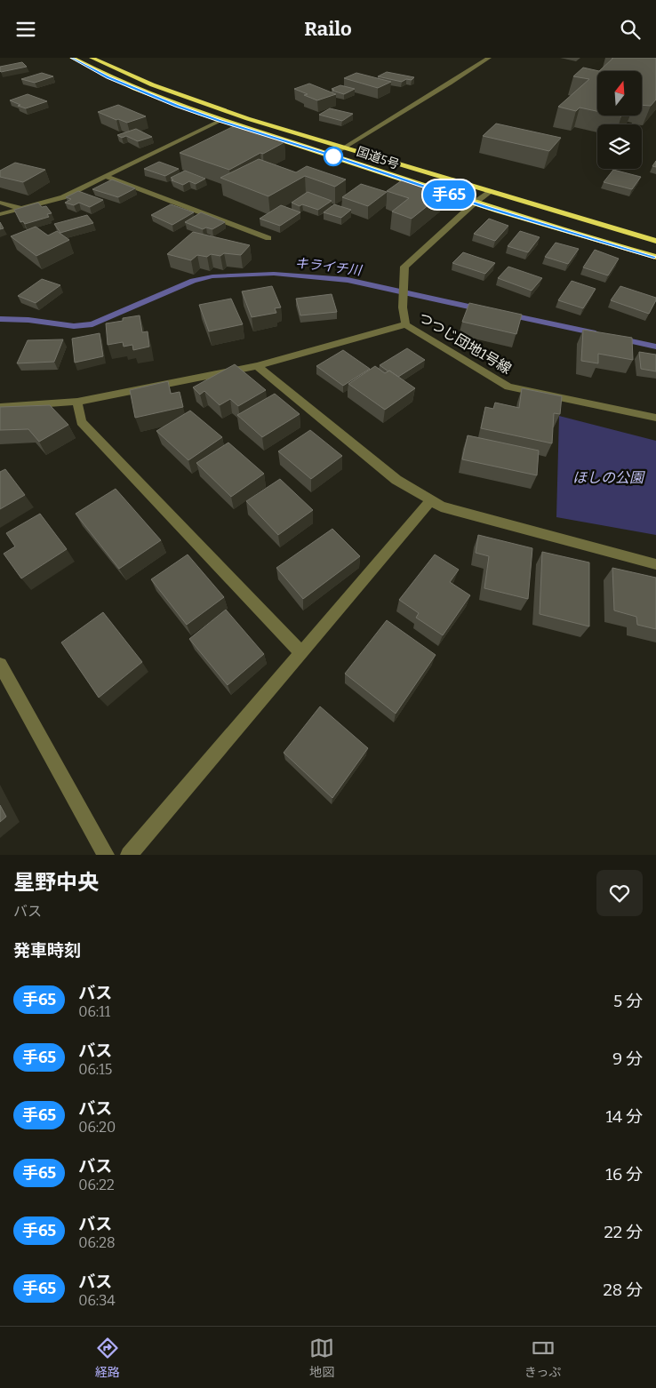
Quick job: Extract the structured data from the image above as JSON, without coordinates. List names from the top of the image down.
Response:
{
  "streets": {
    "highway": ["国道5号"],
    "street": ["つつじ団地1号線"]
  },
  "crossings": [
    ["国道5号", "つつじ団地1号線"]
  ],
  "water": ["キライチ川"],
  "parks": ["ほしの公園"],
  "lines": ["bus line 手65"],
  "north": "top",
  "page": {
    "header": "Railo",
    "on_map": "手65",
    "heading": [
      ["星野中央", "バス"],
      "発車時刻"
    ],
    "list": [
      {
        "mark": "手65",
        "name": "バス",
        "note": "06:11",
        "value": "5 分"
      },
      {
        "mark": "手65",
        "name": "バス",
        "note": "06:15",
        "value": "9 分"
      },
      {
        "mark": "手65",
        "name": "バス",
        "note": "06:20",
        "value": "14 分"
      },
      {
        "mark": "手65",
        "name": "バス",
        "note": "06:22",
        "value": "16 分"
      },
      {
        "mark": "手65",
        "name": "バス",
        "note": "06:28",
        "value": "22 分"
      },
      {
        "mark": "手65",
        "name": "バス",
        "note": "06:34",
        "value": "28 分"
      }
    ],
    "tabs": ["経路", "地図", "きっぷ"]
  }
}
